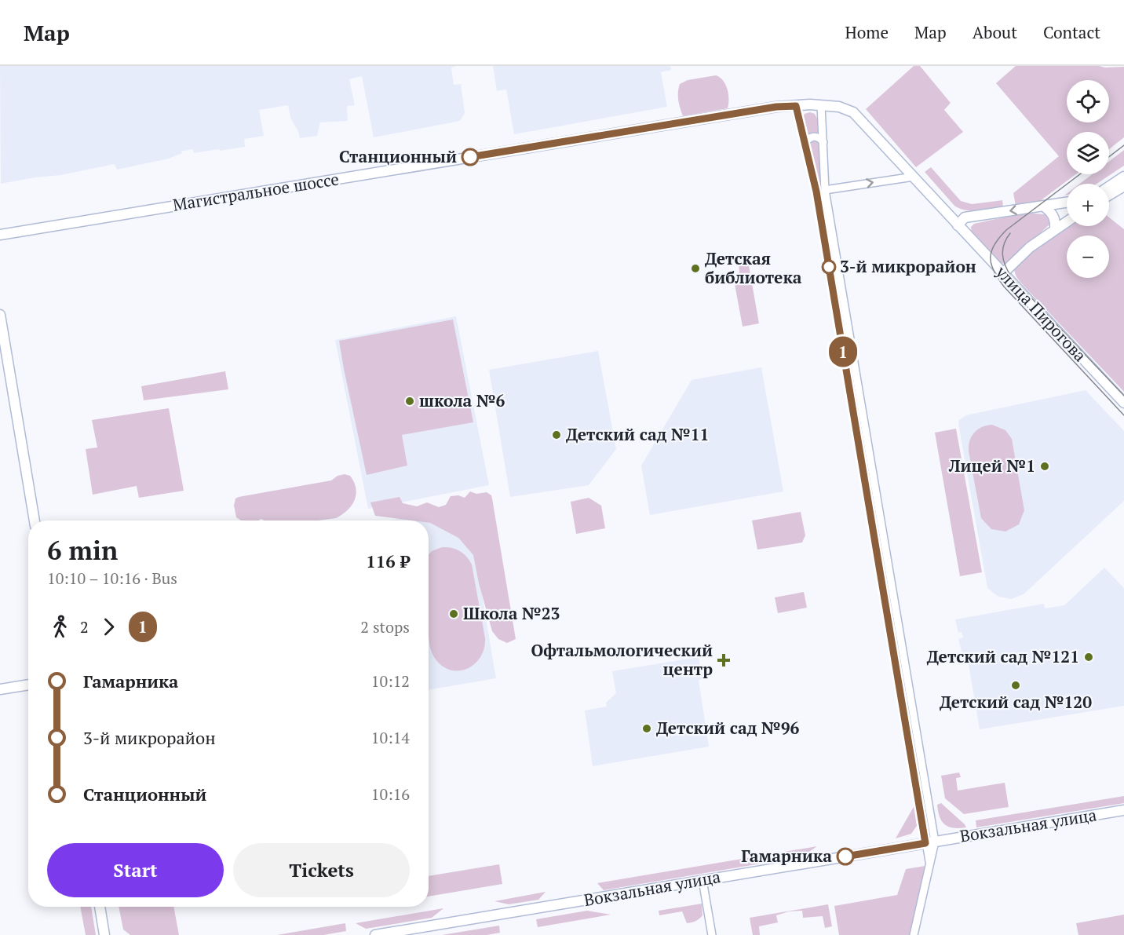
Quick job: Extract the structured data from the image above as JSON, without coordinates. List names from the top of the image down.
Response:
{
  "streets": {
    "main road": ["Магистральное шоссе", "улица Пирогова", "Вокзальная улица"]
  },
  "crossings": [
    ["Магистральное шоссе", "улица Пирогова"]
  ],
  "places": {
    "other": [
      "Станционный",
      "3-й микрорайон",
      "Детская библиотека",
      "школа №6",
      "Детский сад №11",
      "Лицей №1",
      "Школа №23",
      "Детский сад №121",
      "Детский сад №120",
      "Детский сад №96",
      "Гамарника"
    ],
    "health": ["Офтальмологический центр"]
  },
  "lines": ["bus line 1"],
  "page": {
    "header": "Map",
    "nav": [
      "Home",
      "Map",
      "About",
      "Contact"
    ],
    "on_map": "1",
    "map_buttons": ["+", "−"],
    "heading": ["6 min", "10:10 – 10:16 · Bus", "116 ₽"],
    "legs": ["2", "1", "2 stops"],
    "list": [
      {
        "name": "Гамарника",
        "value": "10:12"
      },
      {
        "name": "3-й микрорайон",
        "value": "10:14"
      },
      {
        "name": "Станционный",
        "value": "10:16"
      }
    ],
    "buttons": ["Start", "Tickets"]
  }
}
